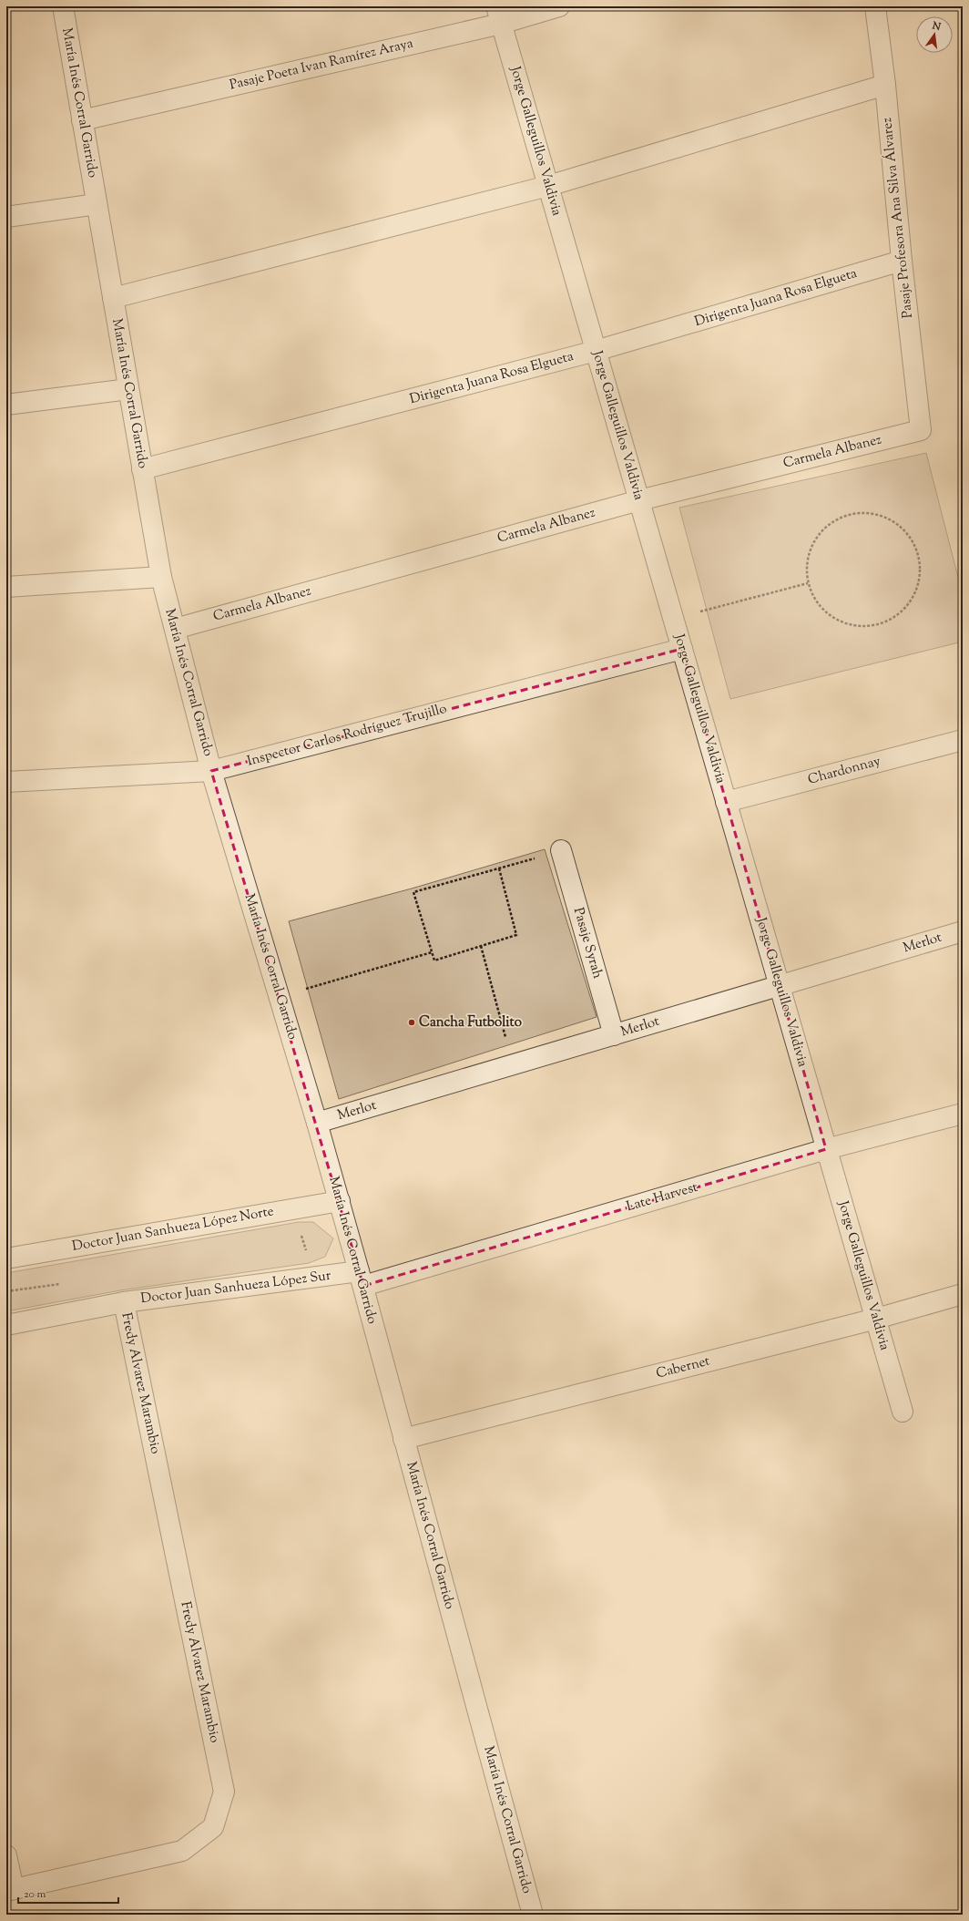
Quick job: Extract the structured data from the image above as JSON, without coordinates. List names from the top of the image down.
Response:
{
  "streets": {
    "street": [
      "Pasaje Poeta Ivan Ramírez Araya",
      "María Inés Corral Garrido",
      "Jorge Galleguillos Valdivia",
      "Pasaje Profesora Ana Silva Álvarez",
      "Dirigenta Juana Rosa Elgueta",
      "Carmela Albanez",
      "Inspector Carlos Rodríguez Trujillo",
      "Chardonnay",
      "Pasaje Syrah",
      "Merlot",
      "Late Harvest",
      "Doctor Juan Sanhueza López Norte",
      "Doctor Juan Sanhueza López Sur",
      "Cabernet",
      "Fredy Alvarez Marambio"
    ]
  },
  "crossings": [
    ["Pasaje Poeta Ivan Ramírez Araya", "María Inés Corral Garrido"],
    ["Pasaje Poeta Ivan Ramírez Araya", "Jorge Galleguillos Valdivia"],
    ["María Inés Corral Garrido", "Dirigenta Juana Rosa Elgueta"],
    ["María Inés Corral Garrido", "Carmela Albanez"],
    ["María Inés Corral Garrido", "Inspector Carlos Rodríguez Trujillo"],
    ["María Inés Corral Garrido", "Merlot"],
    ["María Inés Corral Garrido", "Late Harvest"],
    ["María Inés Corral Garrido", "Doctor Juan Sanhueza López Norte"],
    ["María Inés Corral Garrido", "Doctor Juan Sanhueza López Sur"],
    ["María Inés Corral Garrido", "Cabernet"],
    ["Jorge Galleguillos Valdivia", "Dirigenta Juana Rosa Elgueta"],
    ["Jorge Galleguillos Valdivia", "Carmela Albanez"],
    ["Jorge Galleguillos Valdivia", "Inspector Carlos Rodríguez Trujillo"],
    ["Jorge Galleguillos Valdivia", "Chardonnay"],
    ["Jorge Galleguillos Valdivia", "Merlot"],
    ["Jorge Galleguillos Valdivia", "Late Harvest"],
    ["Jorge Galleguillos Valdivia", "Cabernet"],
    ["Pasaje Profesora Ana Silva Álvarez", "Dirigenta Juana Rosa Elgueta"],
    ["Pasaje Profesora Ana Silva Álvarez", "Carmela Albanez"],
    ["Pasaje Syrah", "Merlot"],
    ["Late Harvest", "Doctor Juan Sanhueza López Sur"],
    ["Doctor Juan Sanhueza López Sur", "Fredy Alvarez Marambio"]
  ],
  "places": ["Cancha Futbolito"],
  "scale_bar": "20 m",
  "north": "top"
}
